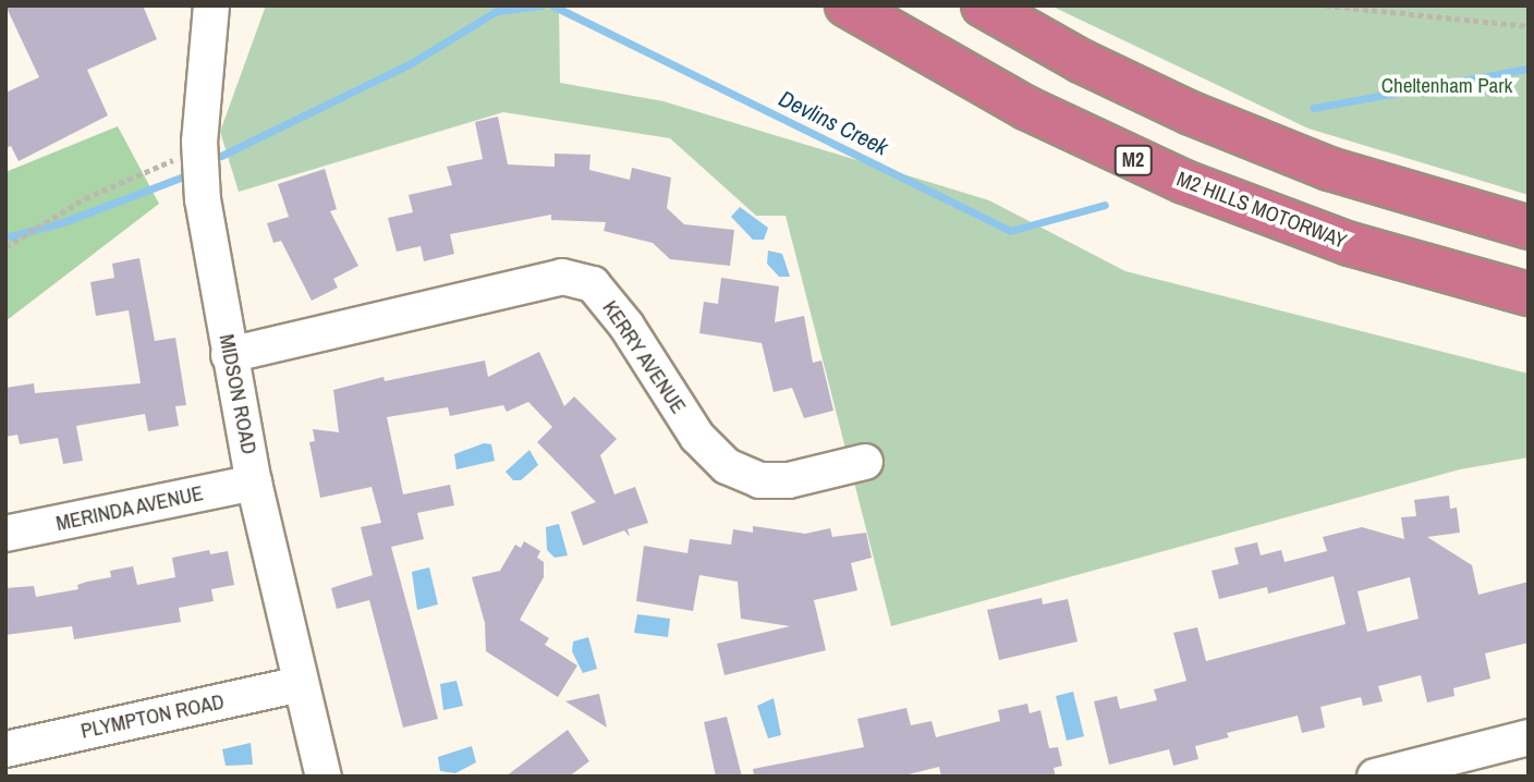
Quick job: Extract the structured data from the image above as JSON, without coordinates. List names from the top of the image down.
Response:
{
  "streets": {
    "highway": ["M2", "M2 HILLS MOTORWAY"],
    "street": [
      "KERRY AVENUE",
      "MIDSON ROAD",
      "MERINDA AVENUE",
      "PLYMPTON ROAD"
    ]
  },
  "crossings": [
    ["KERRY AVENUE", "MIDSON ROAD"],
    ["MIDSON ROAD", "MERINDA AVENUE"],
    ["MIDSON ROAD", "PLYMPTON ROAD"]
  ],
  "water": ["Devlins Creek"],
  "parks": ["Cheltenham Park"]
}
